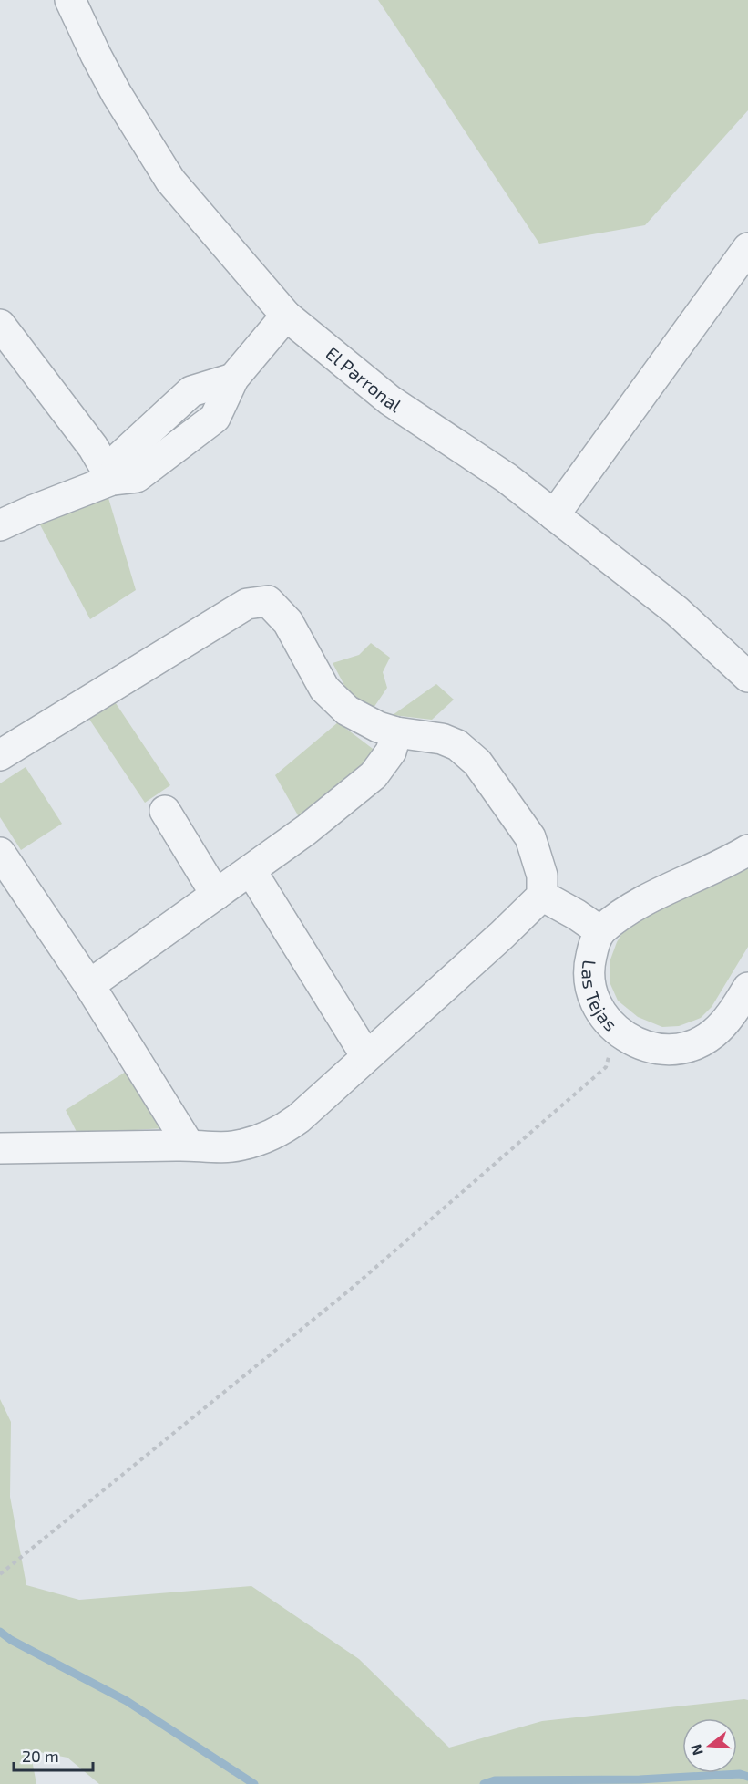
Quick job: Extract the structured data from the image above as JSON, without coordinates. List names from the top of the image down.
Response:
{
  "streets": {
    "street": ["El Parronal", "Las Tejas"]
  },
  "scale_bar": "20 m",
  "north": "left"
}
